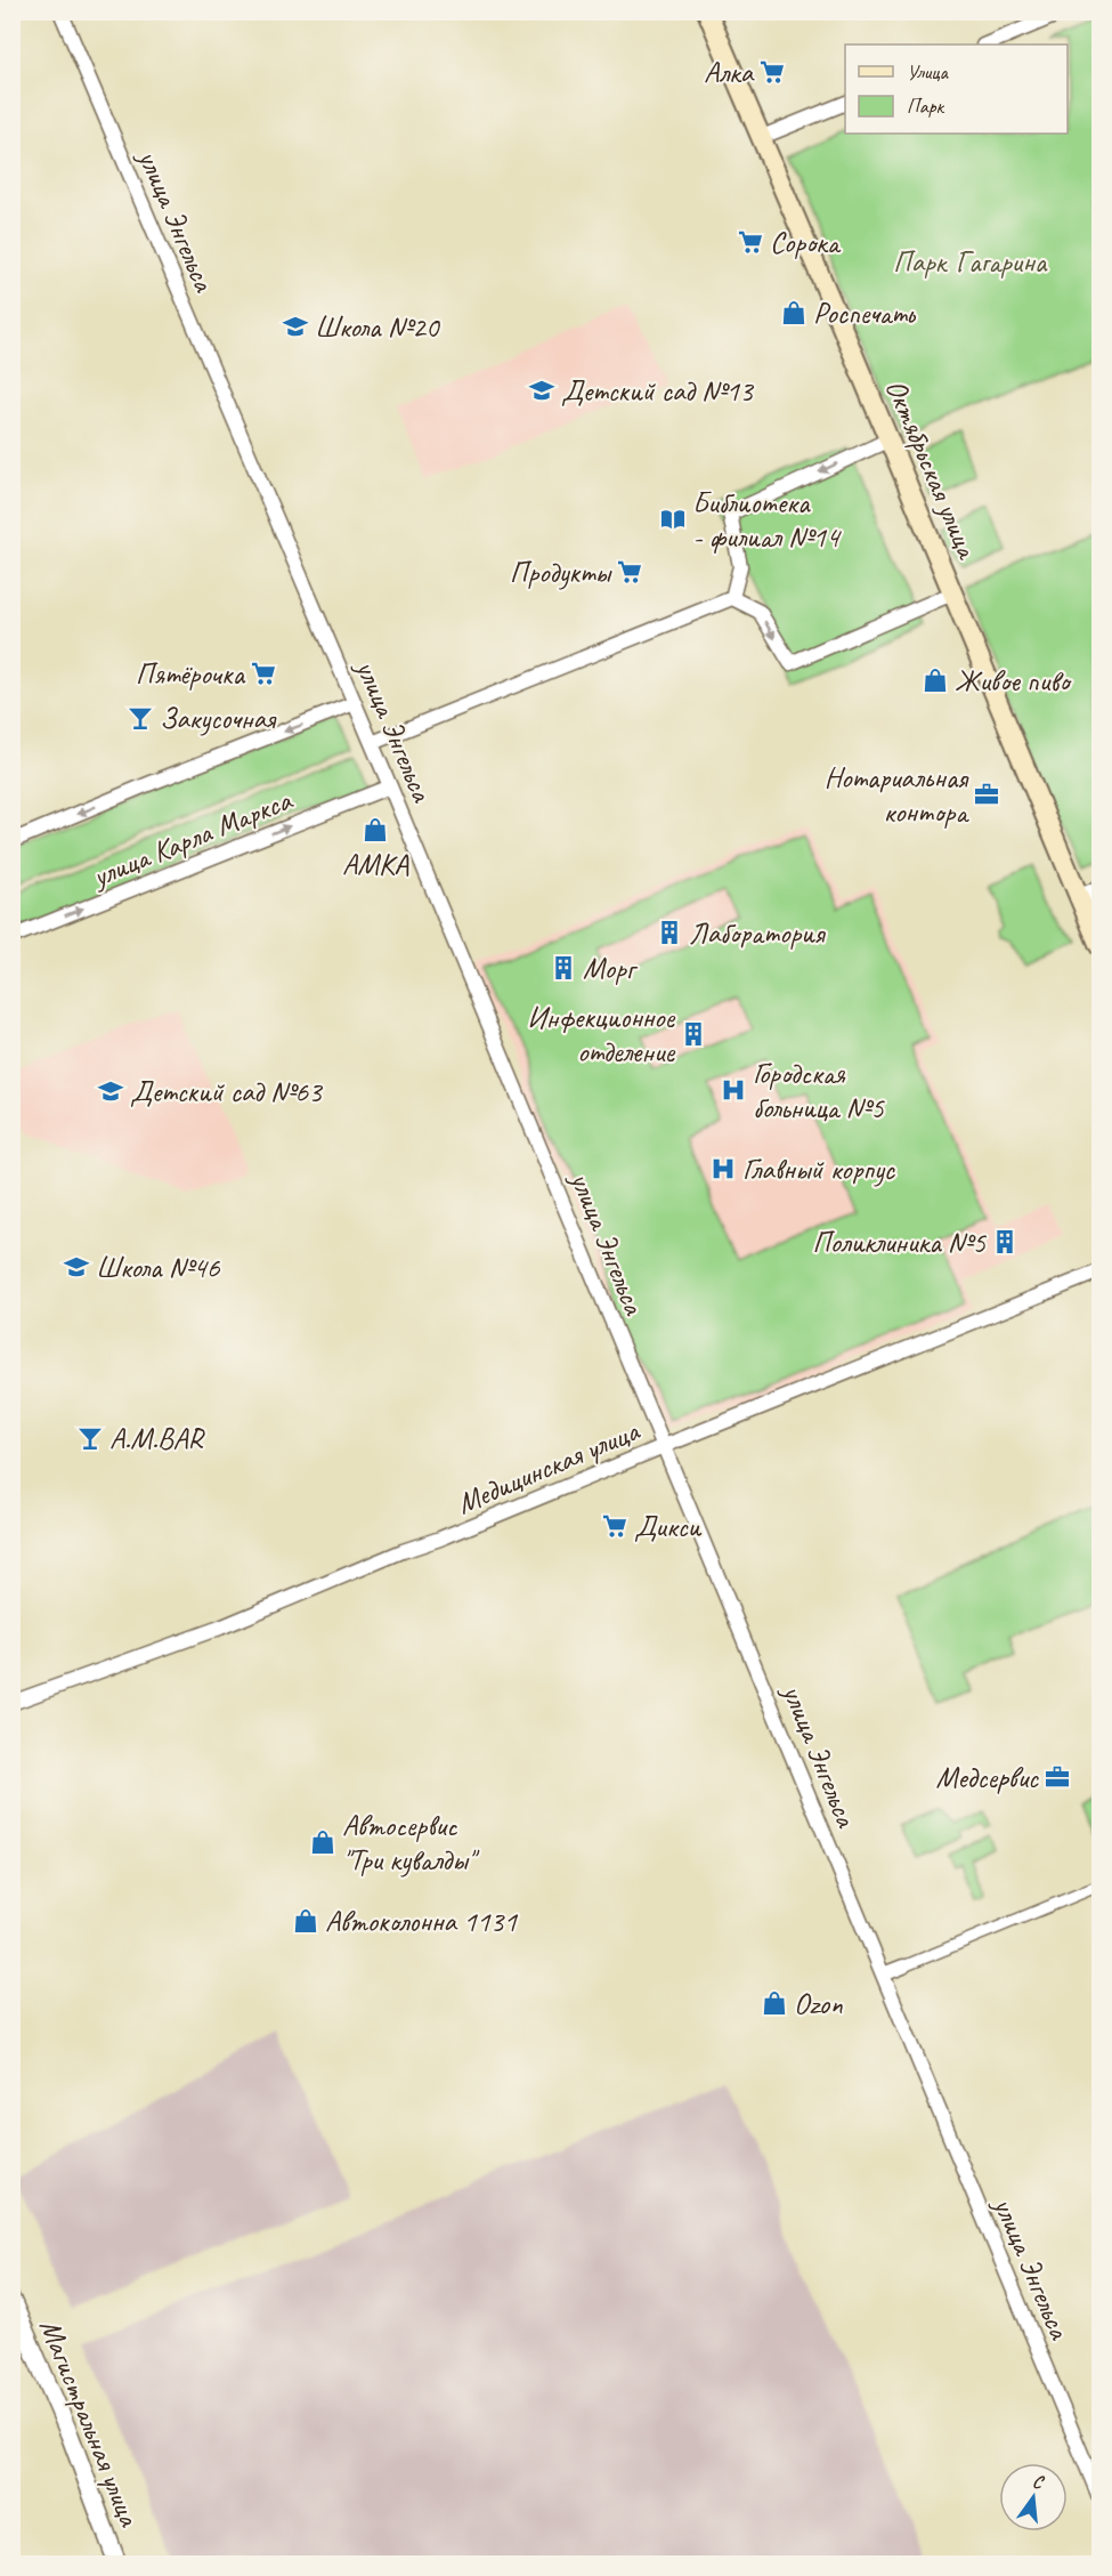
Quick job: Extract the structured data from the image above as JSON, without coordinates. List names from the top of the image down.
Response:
{
  "streets": {
    "main road": ["Октябрьская улица"],
    "street": [
      "улица Энгельса",
      "улица Карла Маркса",
      "Медицинская улица",
      "Магистральная улица"
    ]
  },
  "crossings": [
    ["улица Энгельса", "улица Карла Маркса"],
    ["улица Энгельса", "Медицинская улица"]
  ],
  "parks": ["Парк Гагарина"],
  "places": {
    "supermarket": [
      "Алка",
      "Сорока",
      "Продукты",
      "Пятёрочка",
      "Дикси"
    ],
    "shop": [
      "Роспечать",
      "Живое пиво",
      "АМКА",
      "Автосервис \"Три кувалды\"",
      "Автоколонна 1131",
      "Ozon"
    ],
    "school or university": [
      "Школа №20",
      "Детский сад №13",
      "Детский сад №63",
      "Школа №46"
    ],
    "library": ["Библиотека - филиал №14"],
    "bar": ["Закусочная", "А.М.BAR"],
    "office": ["Нотариальная контора", "Медсервис"],
    "building": [
      "Лаборатория",
      "Морг",
      "Инфекционное отделение",
      "Поликлиника №5"
    ],
    "hospital": ["Городская больница №5", "Главный корпус"]
  },
  "legend": ["Улица", "Парк"],
  "north": "top"
}
